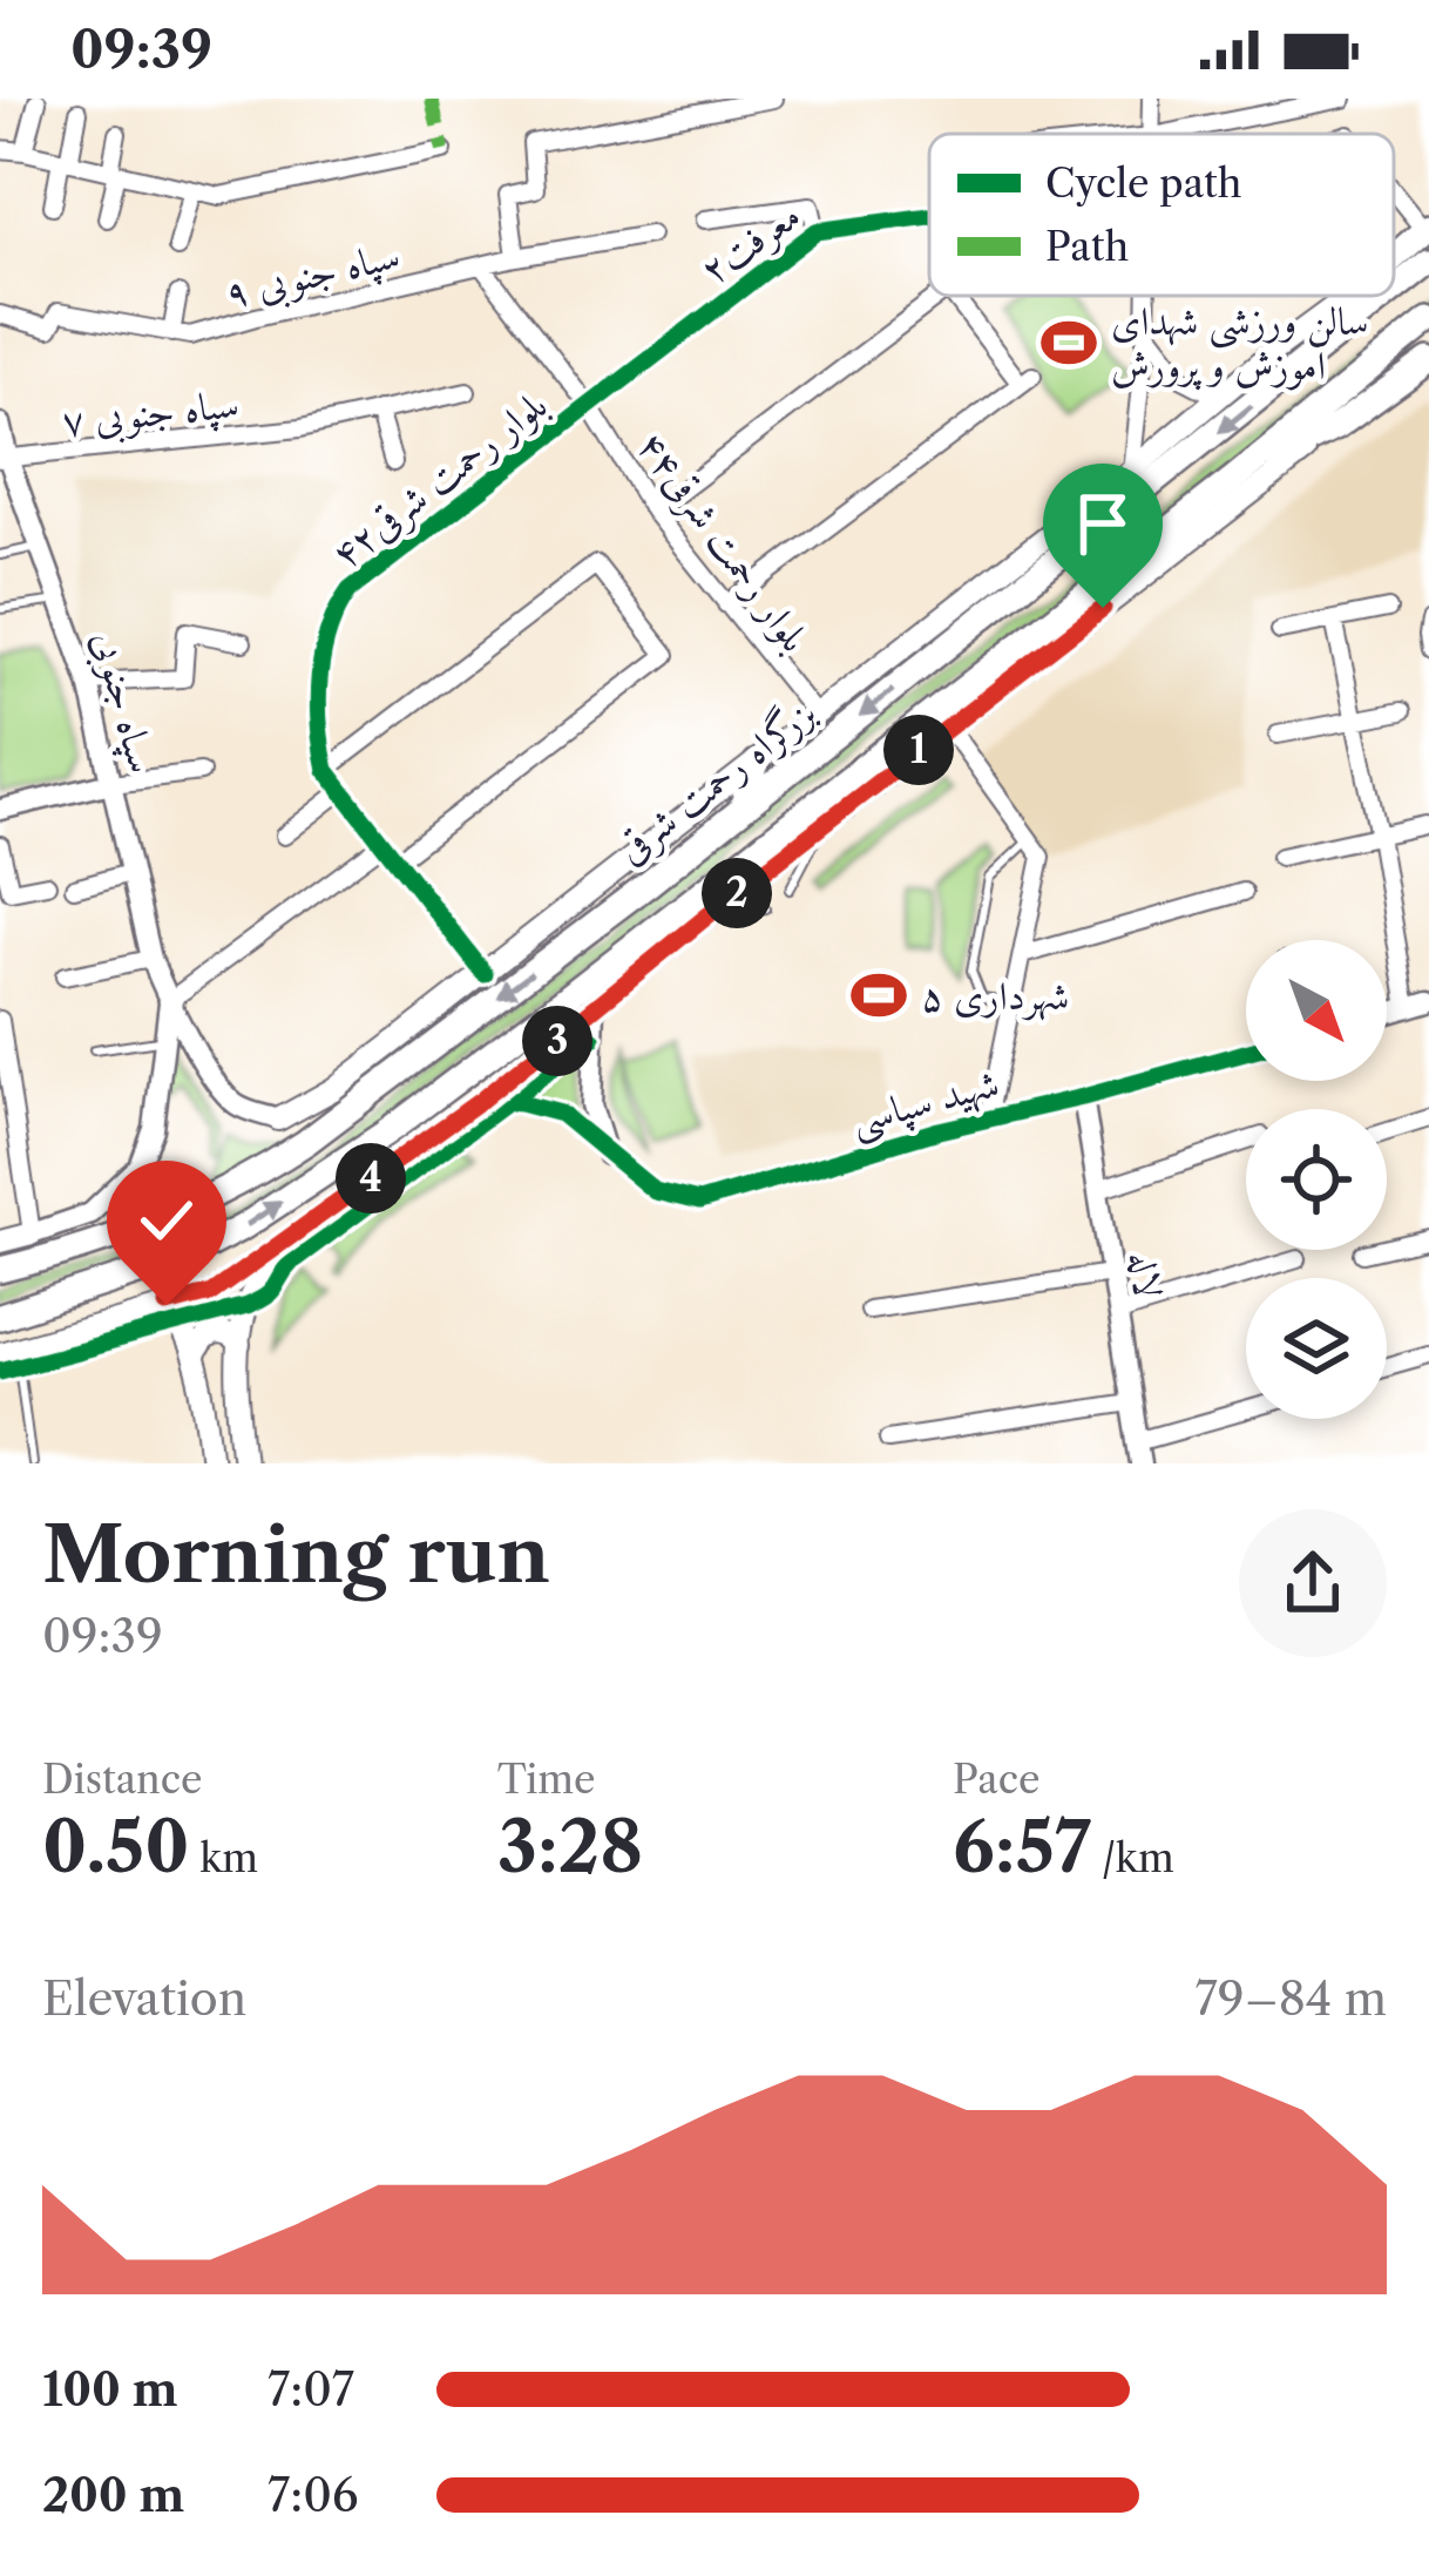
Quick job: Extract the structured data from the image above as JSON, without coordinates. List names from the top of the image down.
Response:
{
  "streets": {
    "highway": ["بزرگراه رحمت شرقی"],
    "street": [
      "معرفت۲",
      "۹ سپاه جنوبی",
      "۷ سپاه جنوبی",
      "بلوار رحمت شرقی۴۲",
      "۴۴بلوار رحمت شرقی",
      "سپاه جنوبی",
      "شهید سپاسی",
      "لاله"
    ]
  },
  "crossings": [
    ["معرفت۲", "بلوار رحمت شرقی۴۲"],
    ["معرفت۲", "۴۴بلوار رحمت شرقی"],
    ["۹ سپاه جنوبی", "۴۴بلوار رحمت شرقی"],
    ["۷ سپاه جنوبی", "سپاه جنوبی"],
    ["بلوار رحمت شرقی۴۲", "۴۴بلوار رحمت شرقی"],
    ["شهید سپاسی", "لاله"]
  ],
  "places": {
    "sports": ["سالن ورزشی شهدای اموزش و پرورش", "شهرداری ۵"]
  },
  "legend": ["Cycle path", "Path"],
  "north": "bottom right",
  "page": {
    "status": "09:39",
    "pins": [
      "1",
      "2",
      "3",
      "4"
    ],
    "heading": ["Morning run", "09:39"],
    "stats": [
      ["Distance", "0.50 km"],
      ["Time", "3:28"],
      ["Pace", "6:57 /km"]
    ],
    "chart": ["Elevation", "79–84 m"],
    "list": [
      {
        "name": "100 m",
        "note": "7:07"
      },
      {
        "name": "200 m",
        "note": "7:06"
      }
    ]
  }
}
